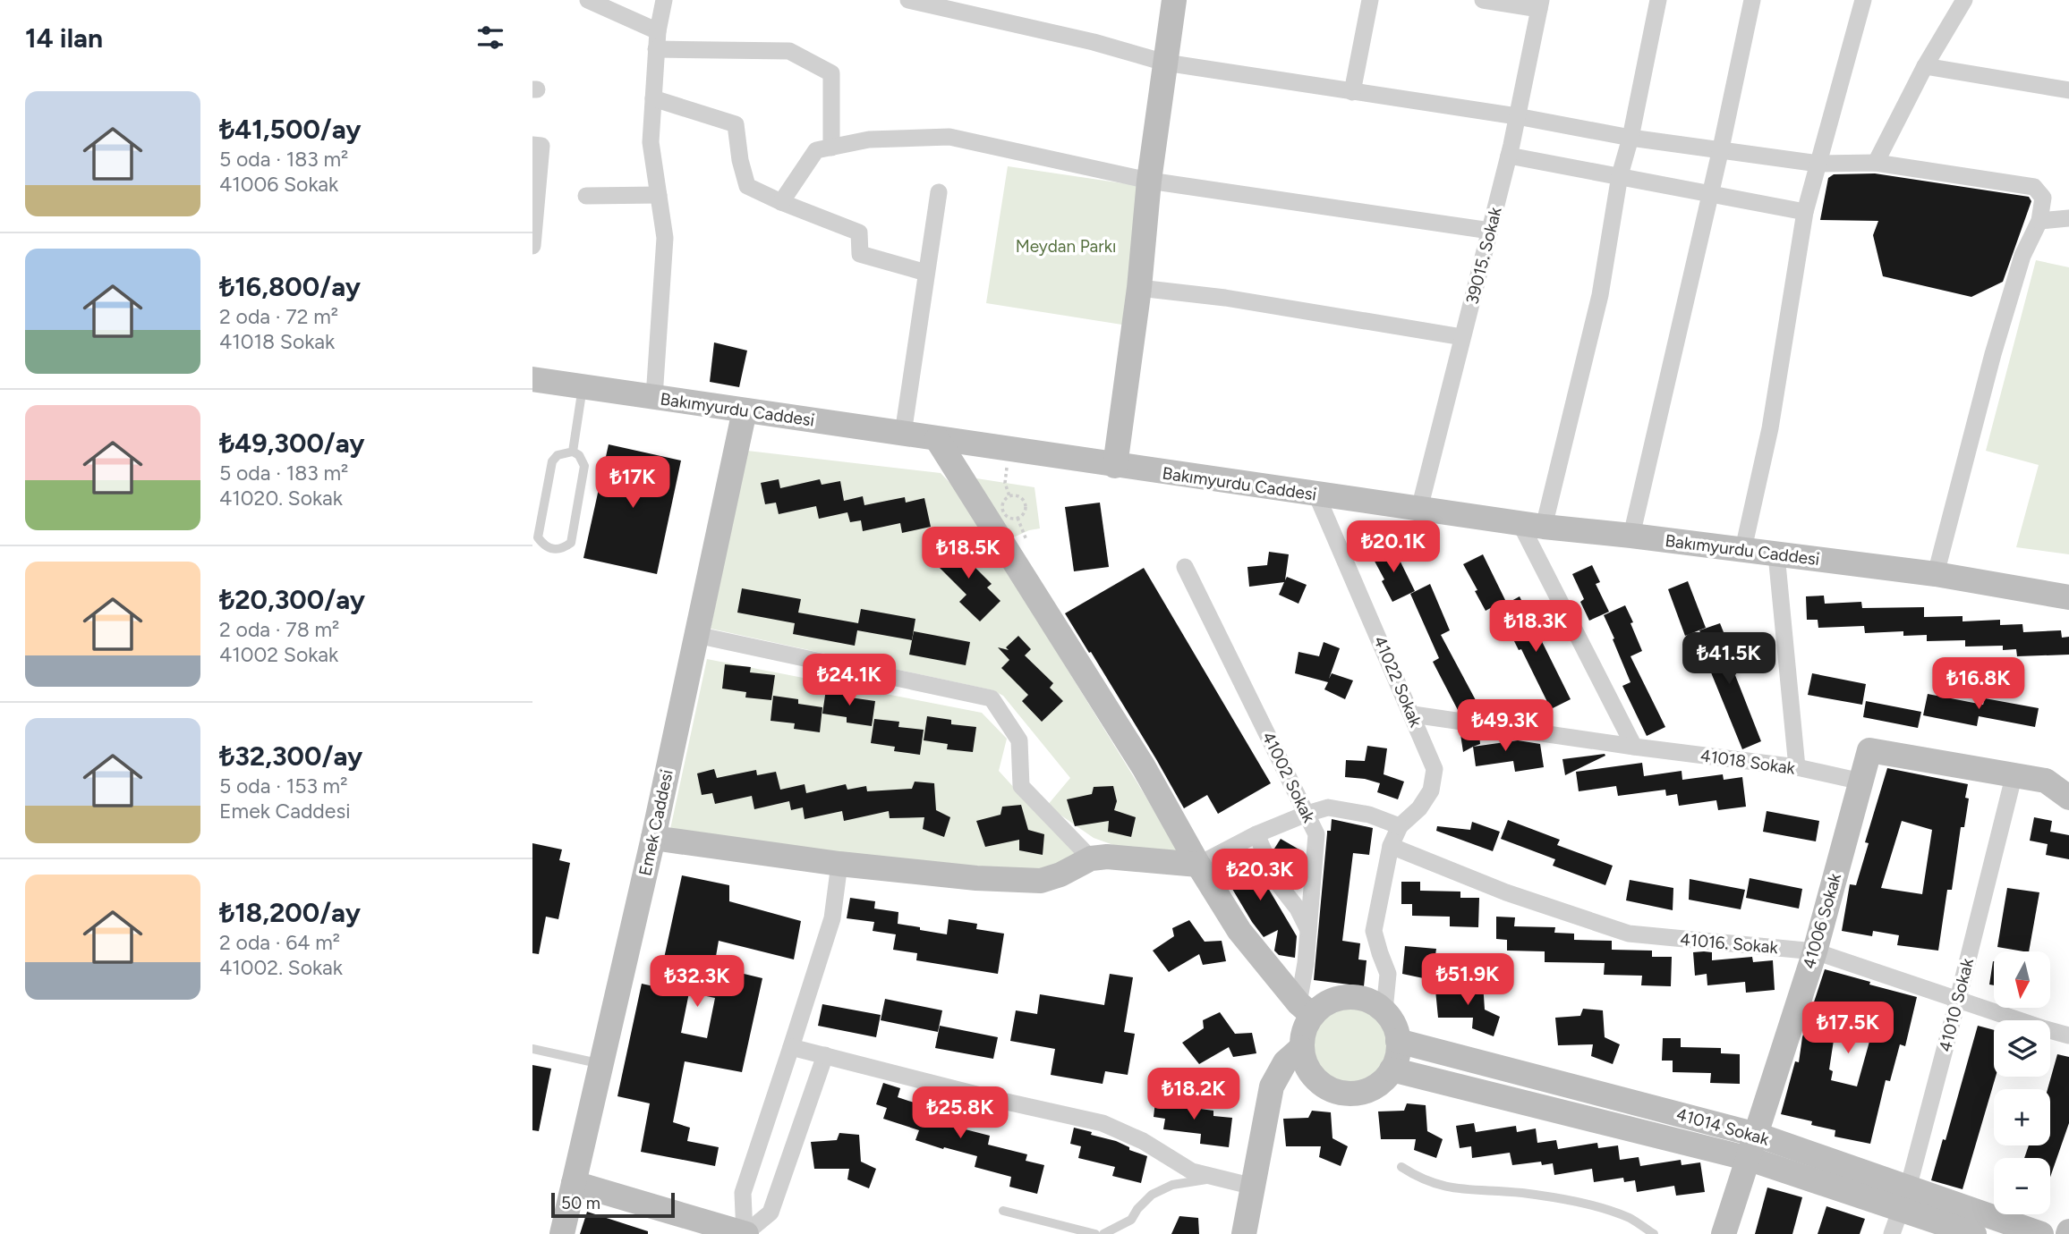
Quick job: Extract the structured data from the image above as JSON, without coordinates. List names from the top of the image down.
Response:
{
  "streets": {
    "street": [
      "39015. Sokak",
      "Bakımyurdu Caddesi",
      "41022 Sokak",
      "41018 Sokak",
      "41002 Sokak",
      "Emek Caddesi",
      "41006 Sokak",
      "41016. Sokak",
      "41010 Sokak",
      "41014 Sokak"
    ]
  },
  "crossings": [
    ["39015. Sokak", "Bakımyurdu Caddesi"],
    ["Bakımyurdu Caddesi", "41022 Sokak"],
    ["Bakımyurdu Caddesi", "Emek Caddesi"],
    ["41022 Sokak", "41018 Sokak"],
    ["41022 Sokak", "41002 Sokak"],
    ["41022 Sokak", "41016. Sokak"],
    ["41022 Sokak", "41014 Sokak"],
    ["41018 Sokak", "41006 Sokak"],
    ["41002 Sokak", "41014 Sokak"],
    ["41006 Sokak", "41016. Sokak"],
    ["41006 Sokak", "41010 Sokak"],
    ["41006 Sokak", "41014 Sokak"],
    ["41016. Sokak", "41010 Sokak"],
    ["41010 Sokak", "41014 Sokak"]
  ],
  "parks": ["Meydan Parkı"],
  "scale_bar": "50 m",
  "north": "bottom",
  "page": {
    "heading": "14 ilan",
    "list": [
      {
        "name": "₺41,500/ay",
        "note": "5 oda · 183 m² · 41006 Sokak"
      },
      {
        "name": "₺16,800/ay",
        "note": "2 oda · 72 m² · 41018 Sokak"
      },
      {
        "name": "₺49,300/ay",
        "note": "5 oda · 183 m² · 41020. Sokak"
      },
      {
        "name": "₺20,300/ay",
        "note": "2 oda · 78 m² · 41002 Sokak"
      },
      {
        "name": "₺32,300/ay",
        "note": "5 oda · 153 m² · Emek Caddesi"
      },
      {
        "name": "₺18,200/ay",
        "note": "2 oda · 64 m² · 41002. Sokak"
      }
    ],
    "price": [
      "₺17K",
      "₺20.1K",
      "₺18.5K",
      "₺18.3K",
      "₺41.5K",
      "₺24.1K",
      "₺16.8K",
      "₺49.3K",
      "₺20.3K",
      "₺51.9K",
      "₺32.3K",
      "₺17.5K",
      "₺18.2K",
      "₺25.8K"
    ],
    "map_buttons": ["+", "−"],
    "scale": "50 m"
  }
}
